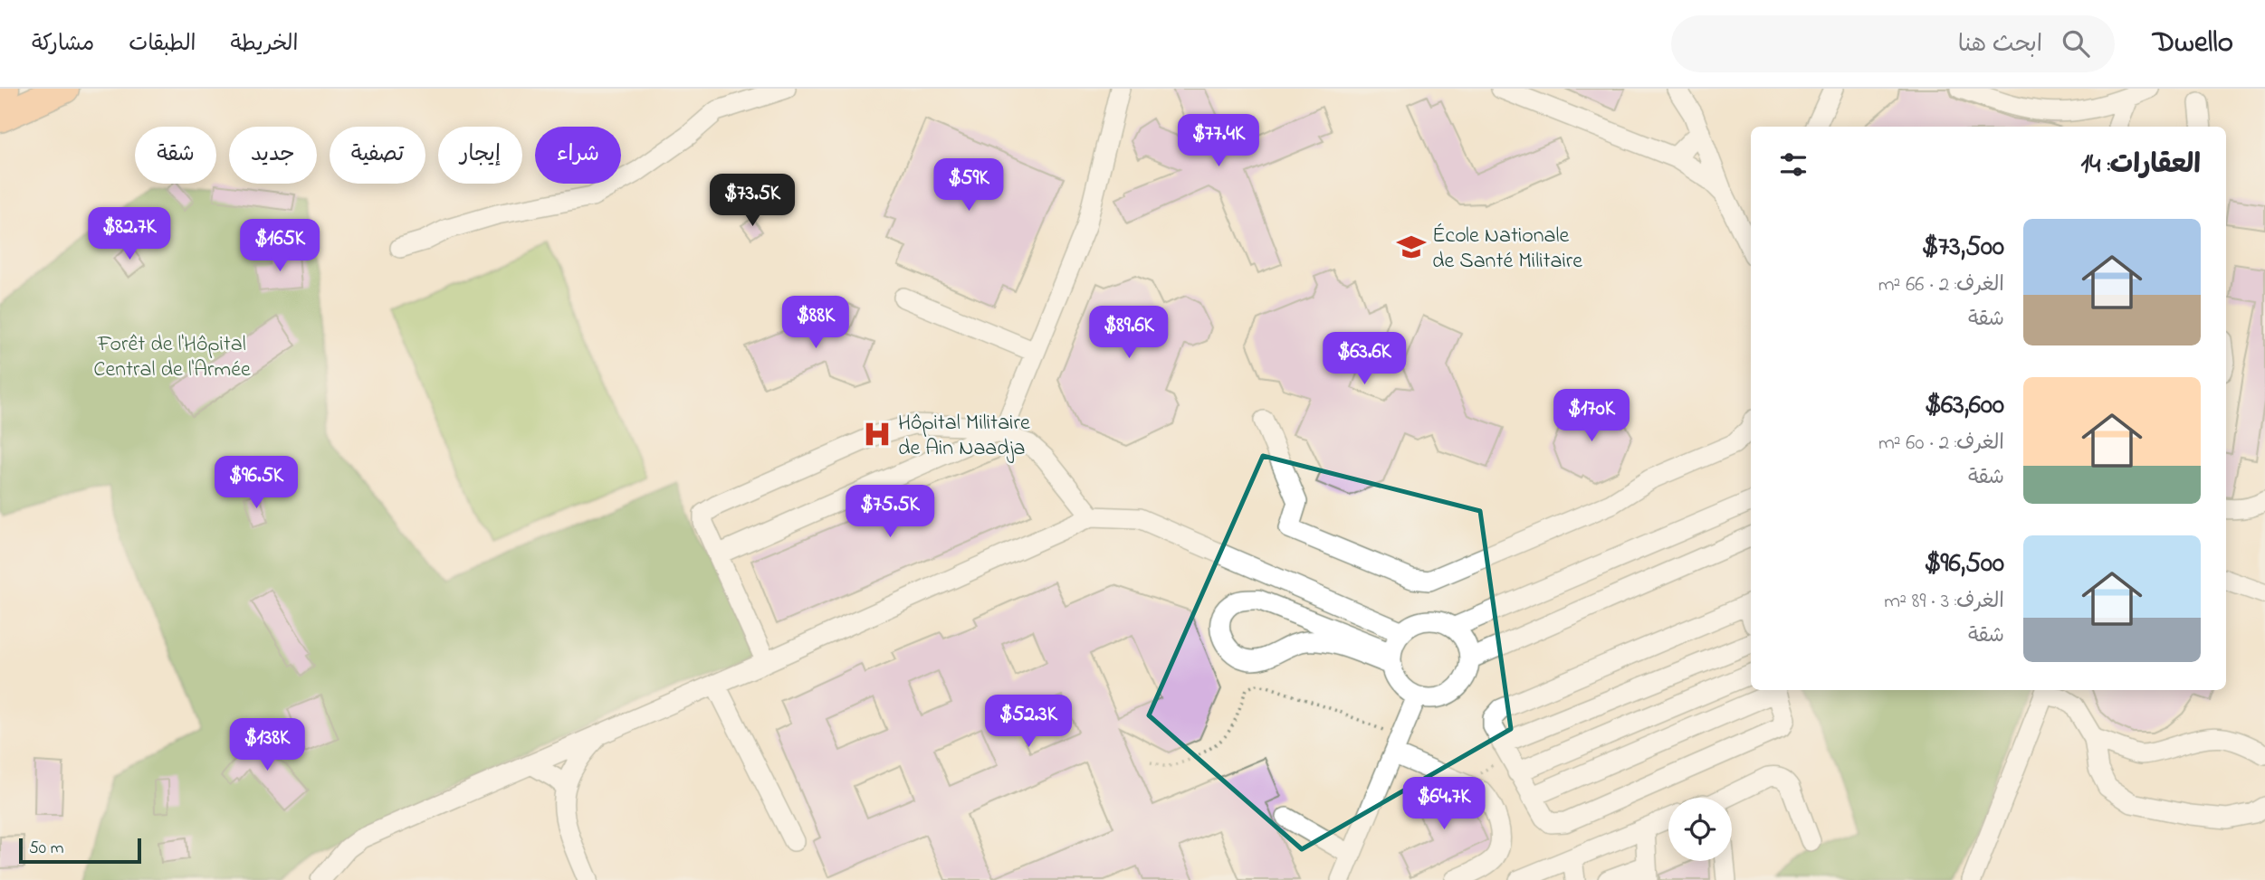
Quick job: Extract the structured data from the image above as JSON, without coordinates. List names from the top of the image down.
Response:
{
  "parks": ["Forêt de l'Hôpital Central de l'Armée"],
  "places": {
    "school or university": ["École Nationale de Santé Militaire"],
    "hospital": ["Hôpital Militaire de Ain Naadja"]
  },
  "scale_bar": "50 m",
  "page": {
    "header": "Dwello",
    "search": "ابحث هنا",
    "nav": ["الخريطة", "الطبقات", "مشاركة"],
    "price": [
      "$77.4K",
      "$59K",
      "$73.5K",
      "$82.7K",
      "$165K",
      "$88K",
      "$89.6K",
      "$63.6K",
      "$170K",
      "$96.5K",
      "$75.5K",
      "$52.3K",
      "$138K",
      "$64.7K"
    ],
    "chip": [
      "شراء",
      "إيجار",
      "تصفية",
      "جديد",
      "شقة"
    ],
    "heading": "العقارات: 14",
    "list": [
      {
        "name": "$73,500",
        "note": "الغرف: 2 · 66 m² · شقة"
      },
      {
        "name": "$63,600",
        "note": "الغرف: 2 · 60 m² · شقة"
      },
      {
        "name": "$96,500",
        "note": "الغرف: 3 · 89 m² · شقة"
      }
    ],
    "scale": "50 m"
  }
}
